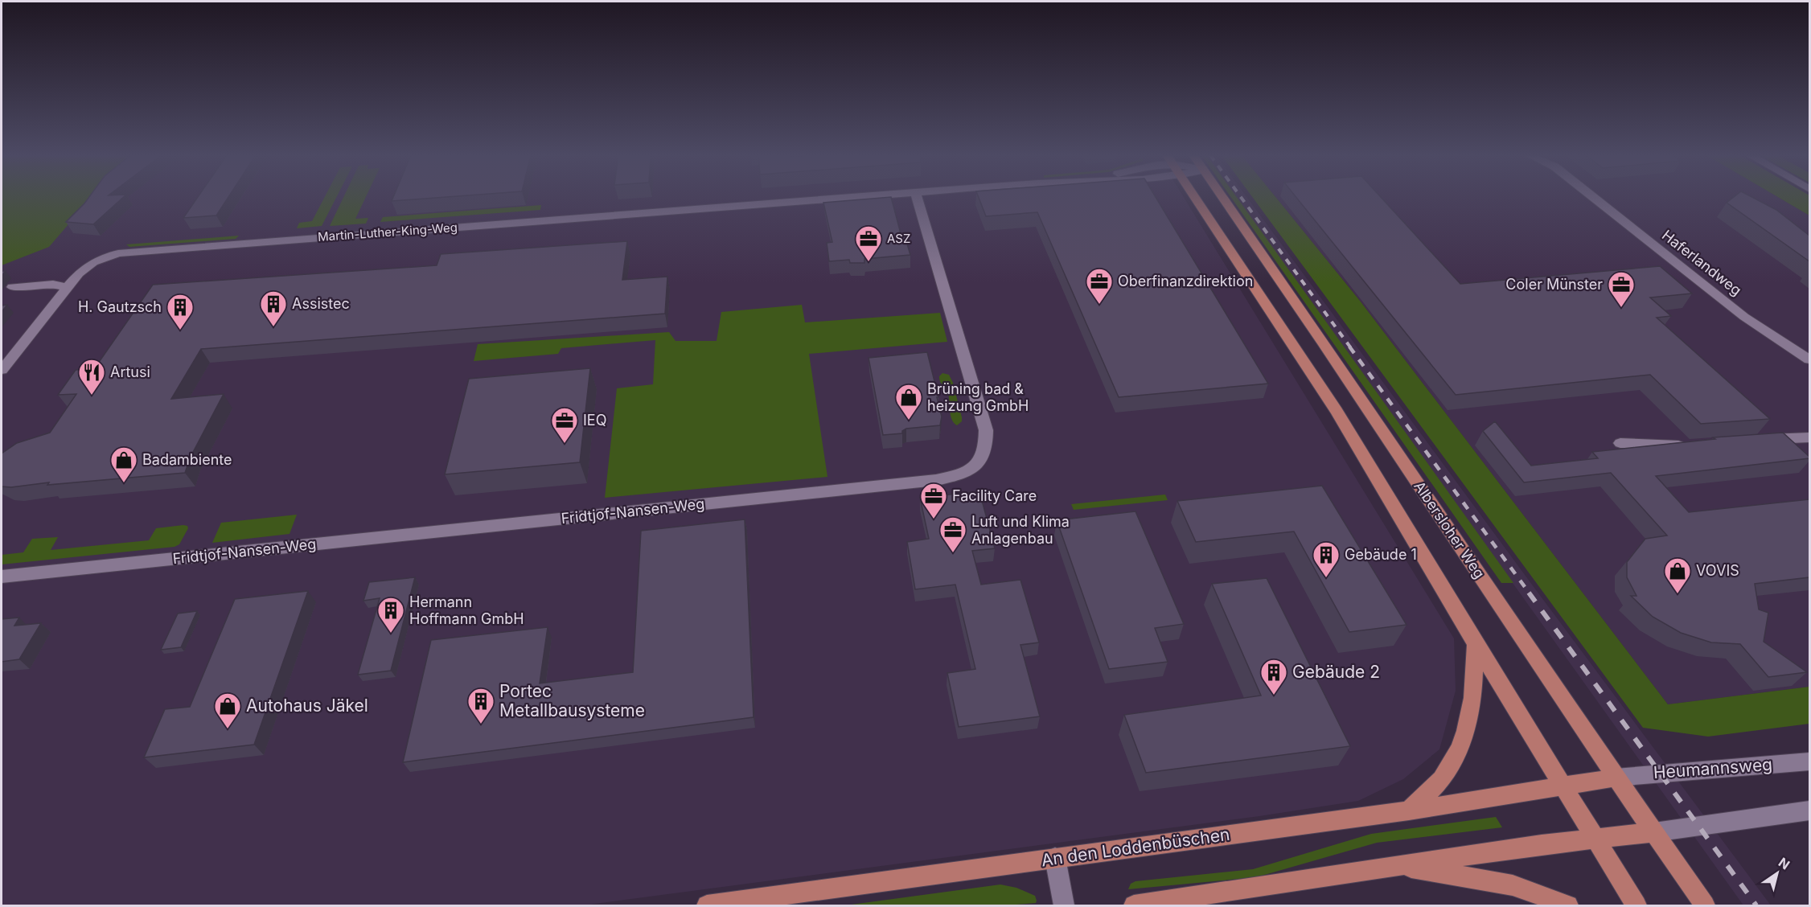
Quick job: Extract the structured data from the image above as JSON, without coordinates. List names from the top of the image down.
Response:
{
  "streets": {
    "main road": ["Albersloher Weg", "An den Loddenbüschen"],
    "street": [
      "Martin-Luther-King-Weg",
      "Haferlandweg",
      "Fridtjof-Nansen-Weg",
      "Heumannsweg"
    ]
  },
  "crossings": [
    ["Albersloher Weg", "Heumannsweg"],
    ["Albersloher Weg", "An den Loddenbüschen"],
    ["Heumannsweg", "An den Loddenbüschen"]
  ],
  "places": {
    "office": [
      "ASZ",
      "Oberfinanzdirektion",
      "Coler Münster",
      "IEQ",
      "Facility Care",
      "Luft und Klima Anlagenbau"
    ],
    "building": [
      "Assistec",
      "H. Gautzsch",
      "Gebäude 1",
      "Hermann Hoffmann GmbH",
      "Gebäude 2",
      "Portec Metallbausysteme"
    ],
    "restaurant": ["Artusi"],
    "shop": [
      "Brüning bad & heizung GmbH",
      "Badambiente",
      "VOVIS",
      "Autohaus Jäkel"
    ]
  },
  "north": "top right"
}
